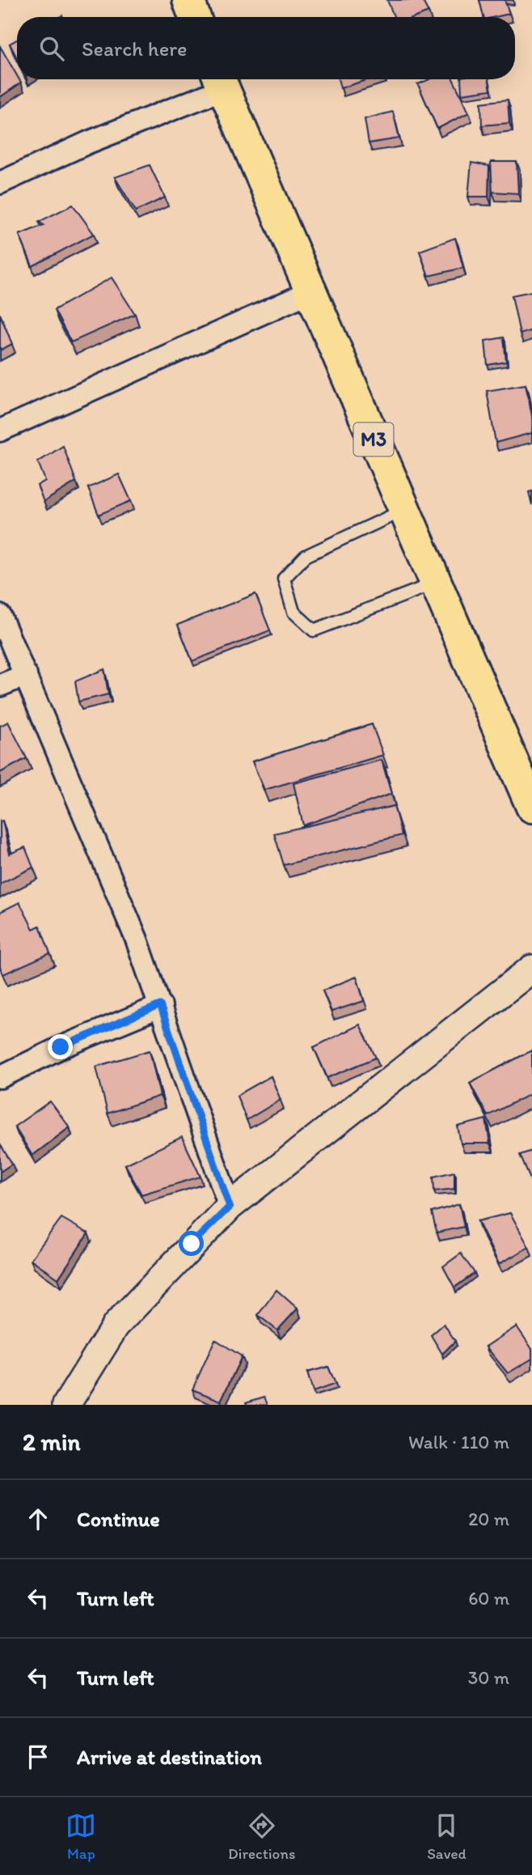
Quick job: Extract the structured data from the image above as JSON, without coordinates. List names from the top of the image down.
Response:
{
  "streets": {
    "main road": ["M3"]
  },
  "page": {
    "search": "Search here",
    "heading": ["2 min", "Walk · 110 m"],
    "list": [
      ["Continue", "20 m"],
      ["Turn left", "60 m"],
      ["Turn left", "30 m"],
      "Arrive at destination"
    ],
    "nav": ["Map", "Directions", "Saved"]
  }
}
